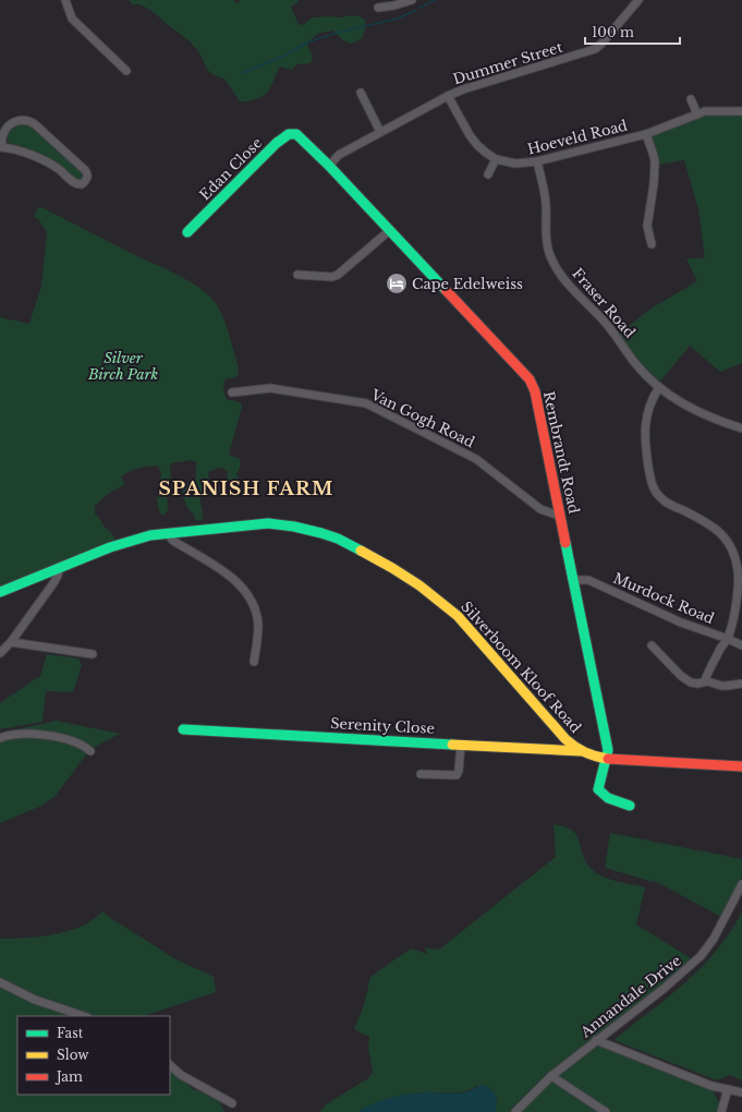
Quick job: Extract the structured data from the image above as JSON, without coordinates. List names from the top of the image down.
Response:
{
  "streets": {
    "street": [
      "Dummer Street",
      "Hoeveld Road",
      "Edan Close",
      "Fraser Road",
      "Van Gogh Road",
      "Rembrandt Road",
      "Murdock Road",
      "Silverboom Kloof Road",
      "Serenity Close",
      "Annandale Drive"
    ]
  },
  "crossings": [
    ["Dummer Street", "Hoeveld Road"],
    ["Dummer Street", "Rembrandt Road"],
    ["Hoeveld Road", "Fraser Road"],
    ["Edan Close", "Rembrandt Road"],
    ["Van Gogh Road", "Rembrandt Road"],
    ["Rembrandt Road", "Murdock Road"],
    ["Rembrandt Road", "Silverboom Kloof Road"],
    ["Silverboom Kloof Road", "Serenity Close"]
  ],
  "districts": ["SPANISH FARM"],
  "parks": ["Silver Birch Park"],
  "places": {
    "hotel": ["Cape Edelweiss"]
  },
  "legend": ["Fast", "Slow", "Jam"],
  "scale_bar": "100 m"
}
